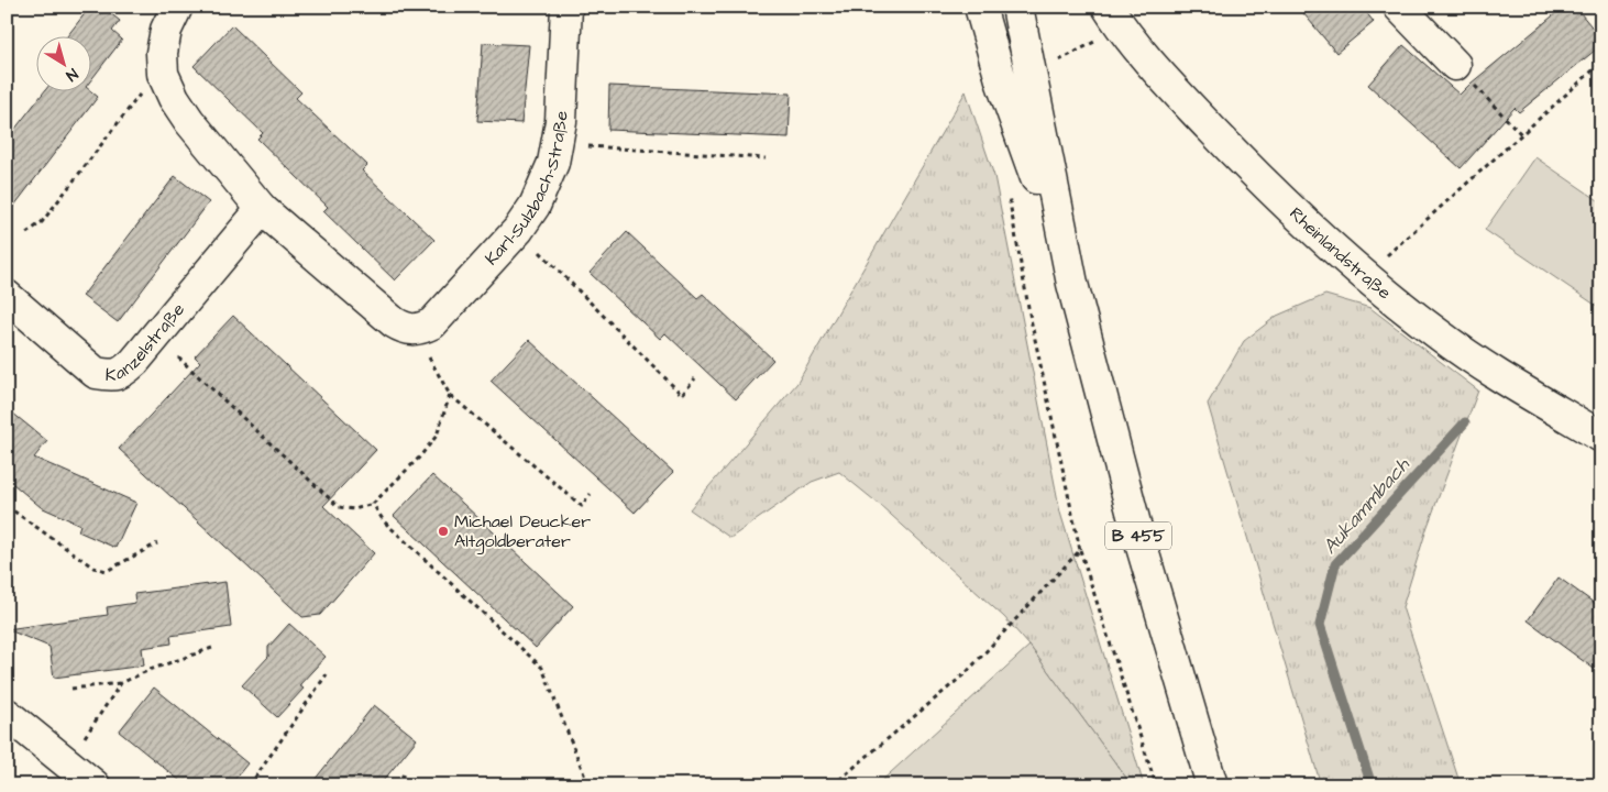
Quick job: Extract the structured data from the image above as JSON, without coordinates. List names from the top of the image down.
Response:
{
  "streets": {
    "street": [
      "Karl-Sulzbach-Straße",
      "Rheinlandstraße",
      "Kanzelstraße",
      "B 455"
    ]
  },
  "water": ["Aukammbach"],
  "places": ["Michael Deucker Altgoldberater"],
  "north": "bottom right"
}
